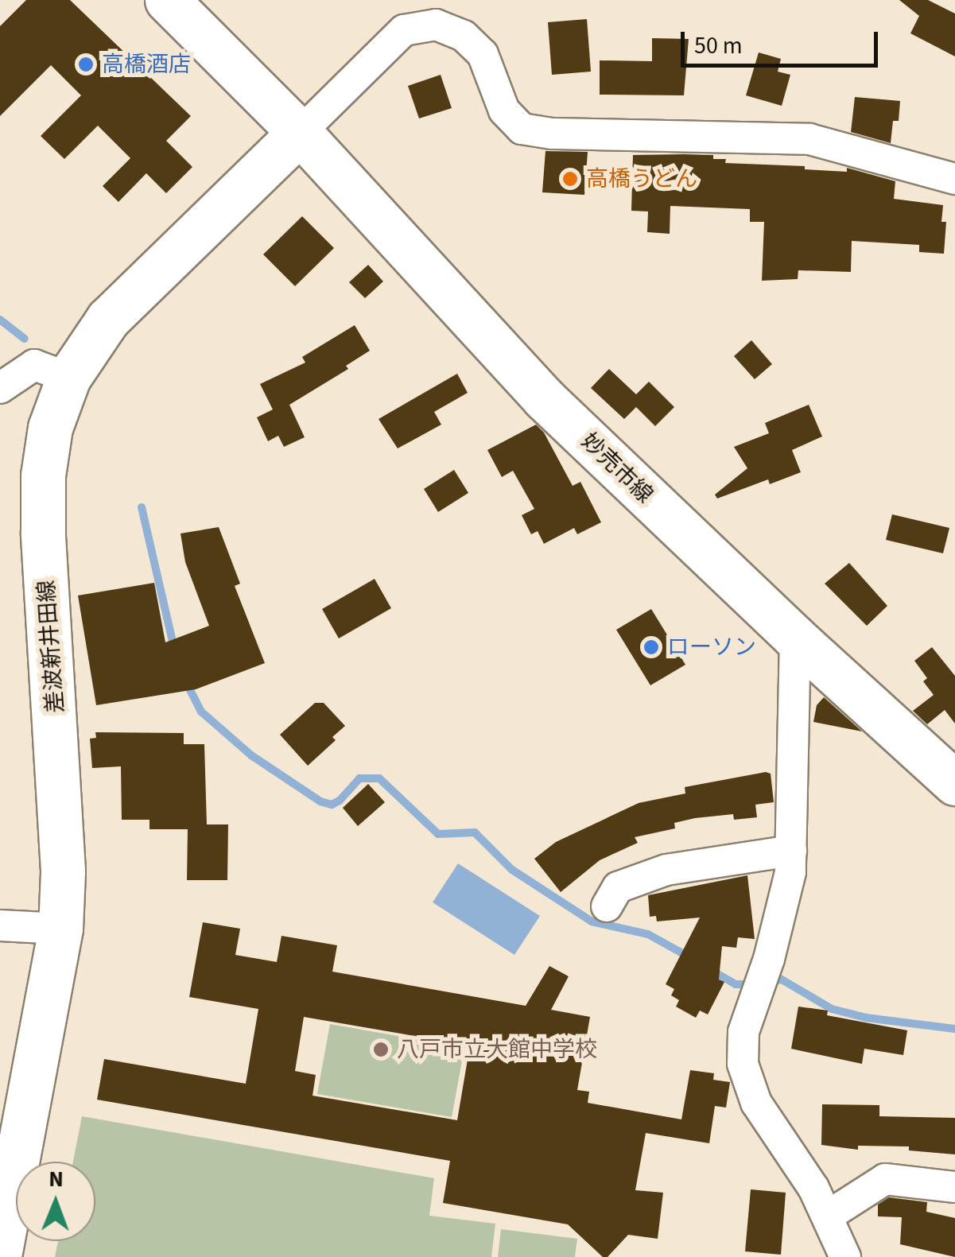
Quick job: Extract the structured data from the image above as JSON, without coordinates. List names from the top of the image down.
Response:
{
  "streets": {
    "main road": ["妙売市線", "差波新井田線"]
  },
  "crossings": [
    ["妙売市線", "差波新井田線"]
  ],
  "places": [
    "高橋酒店",
    "高橋うどん",
    "ローソン",
    "八戸市立大館中学校"
  ],
  "scale_bar": "50 m",
  "north": "top"
}
